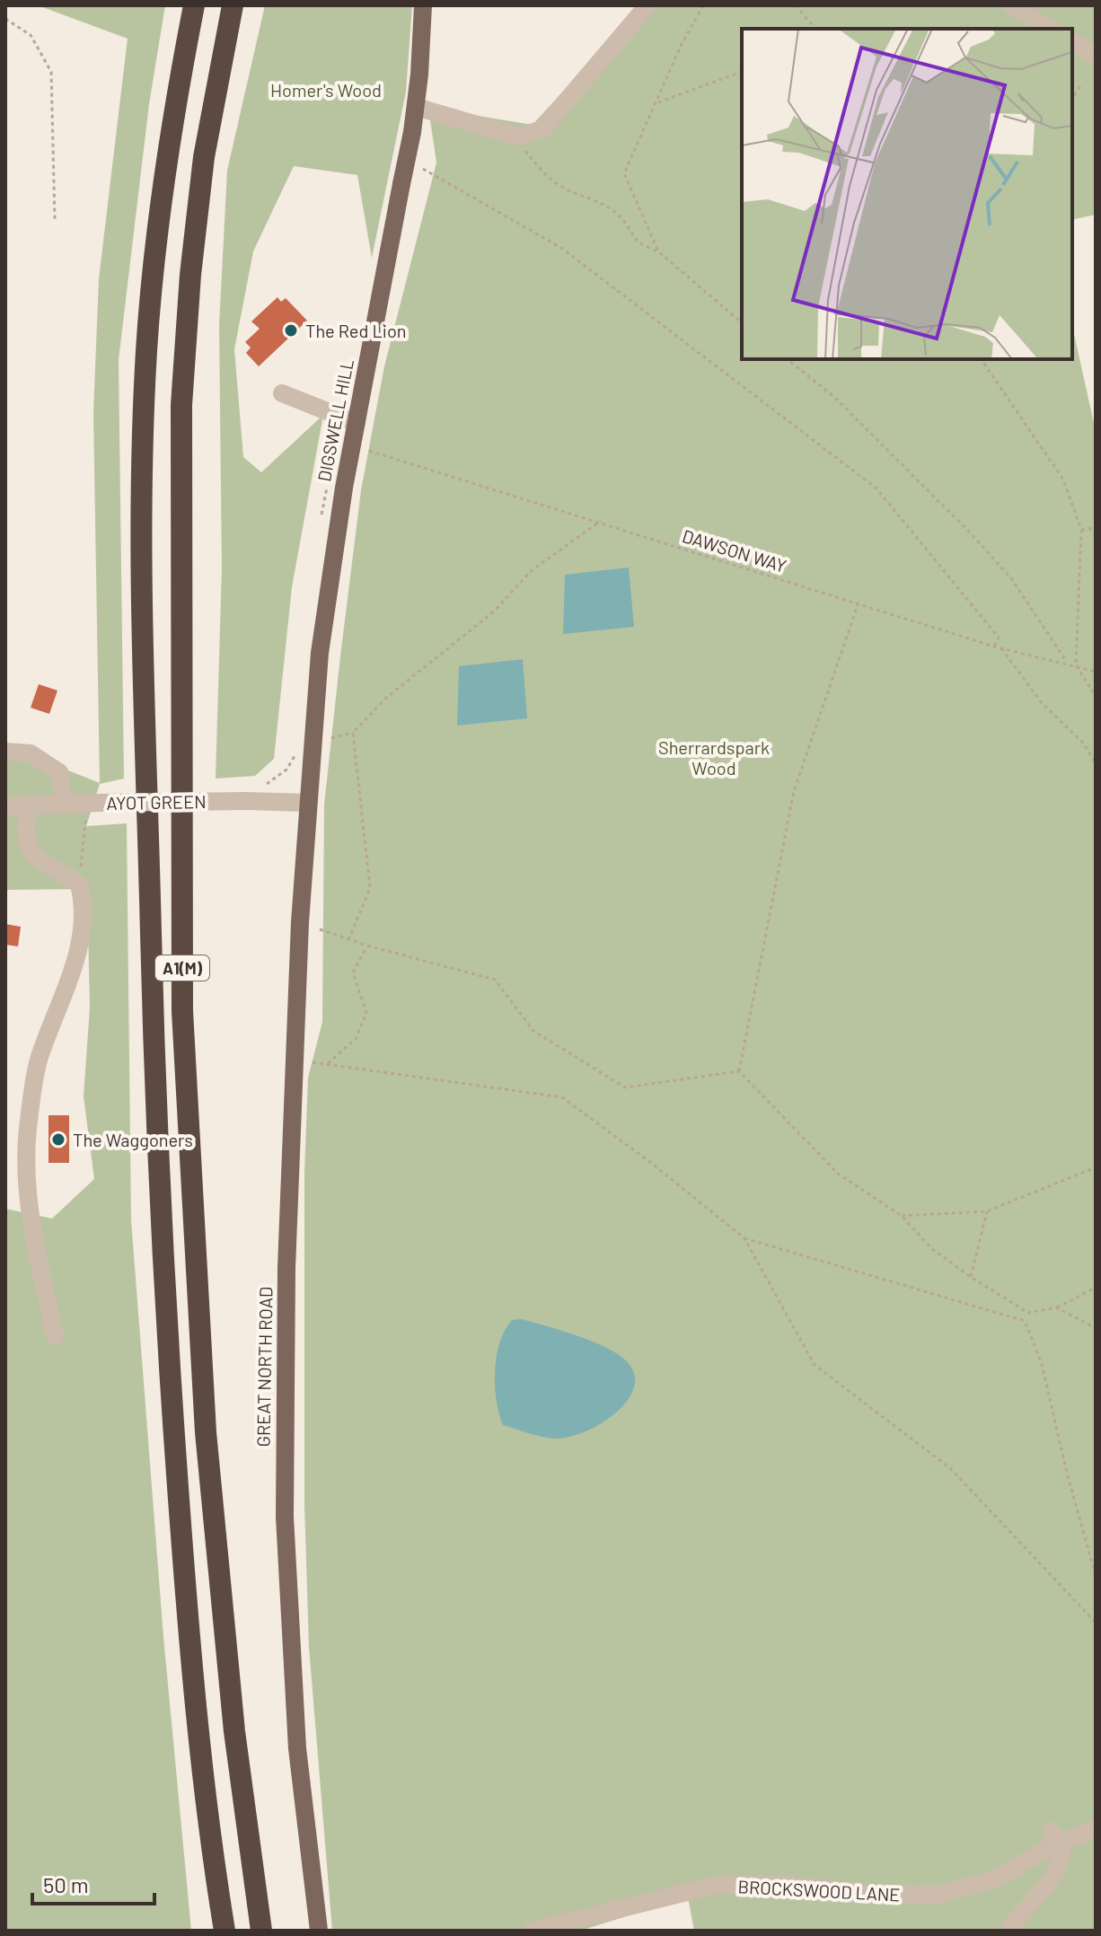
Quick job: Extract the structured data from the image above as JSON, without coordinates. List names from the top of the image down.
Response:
{
  "streets": {
    "highway": ["A1(M)"],
    "main road": ["DIGSWELL HILL", "GREAT NORTH ROAD"],
    "street": ["AYOT GREEN", "BROCKSWOOD LANE"],
    "path": ["DAWSON WAY"]
  },
  "crossings": [
    ["DIGSWELL HILL", "AYOT GREEN"],
    ["DIGSWELL HILL", "GREAT NORTH ROAD"],
    ["AYOT GREEN", "GREAT NORTH ROAD"]
  ],
  "parks": ["Homer's Wood", "Sherrardspark Wood"],
  "places": ["The Red Lion", "The Waggoners"],
  "scale_bar": "50 m"
}
